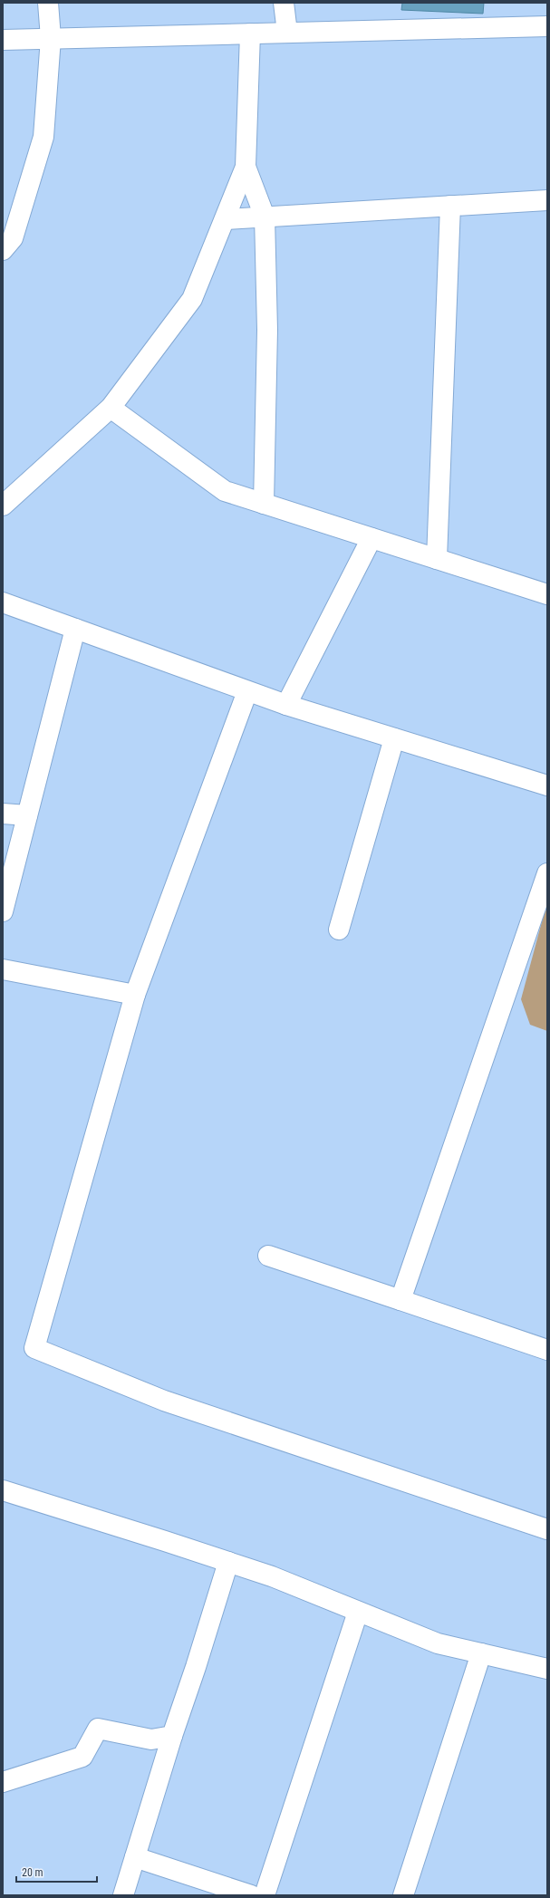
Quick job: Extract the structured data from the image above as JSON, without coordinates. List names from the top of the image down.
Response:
{
  "scale_bar": "20 m"
}
